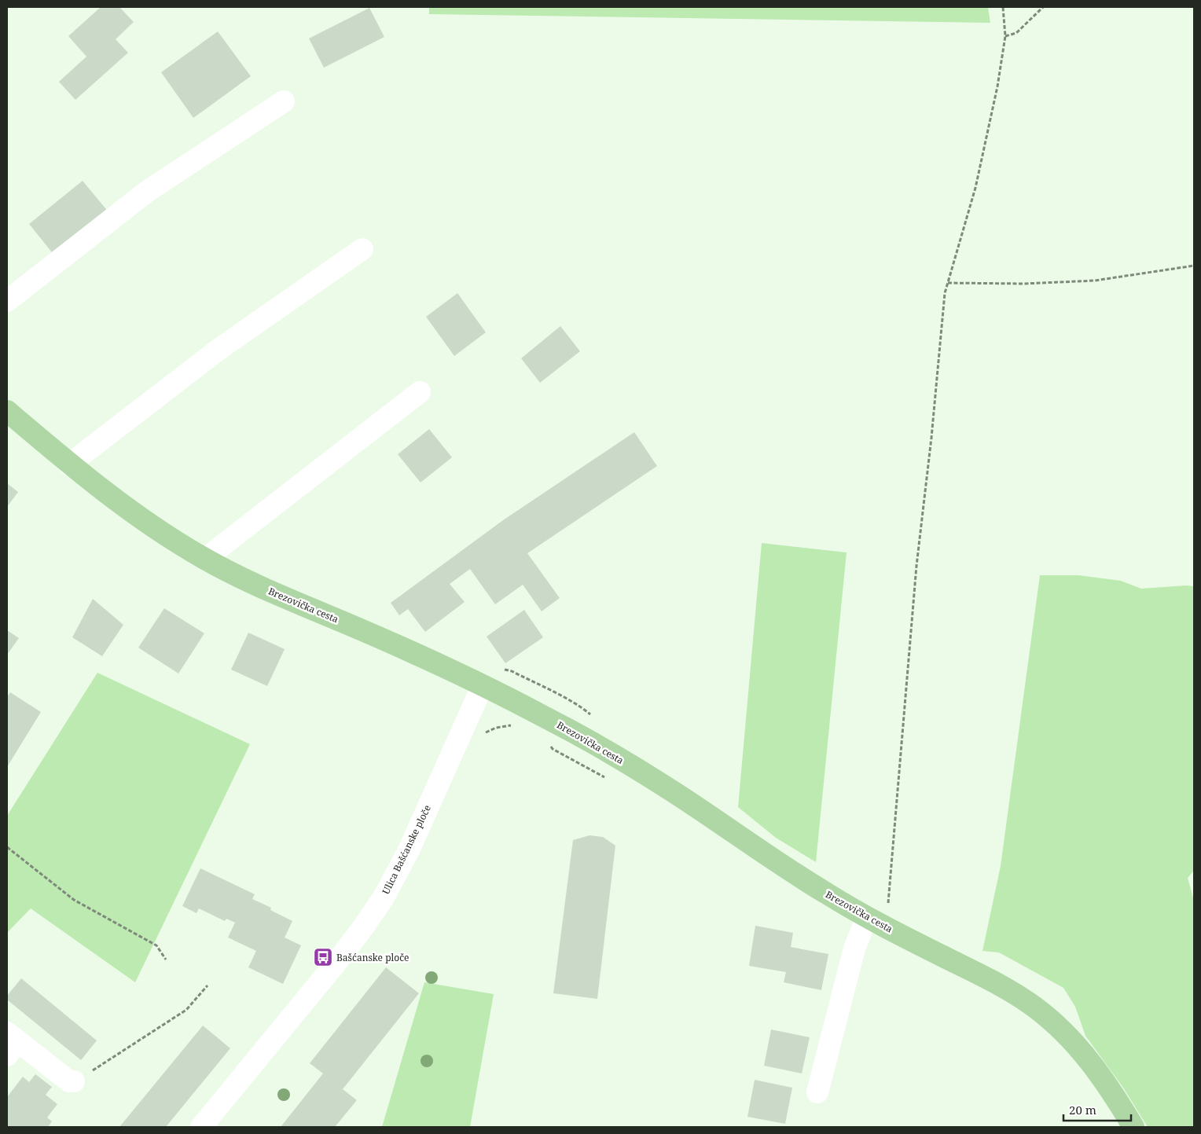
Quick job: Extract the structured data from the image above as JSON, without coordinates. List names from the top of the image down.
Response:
{
  "streets": {
    "main road": ["Brezovička cesta"],
    "street": ["Ulica Bašćanske ploče"]
  },
  "crossings": [
    ["Brezovička cesta", "Ulica Bašćanske ploče"]
  ],
  "places": {
    "bus stop": ["Bašćanske ploče"]
  },
  "scale_bar": "20 m"
}
